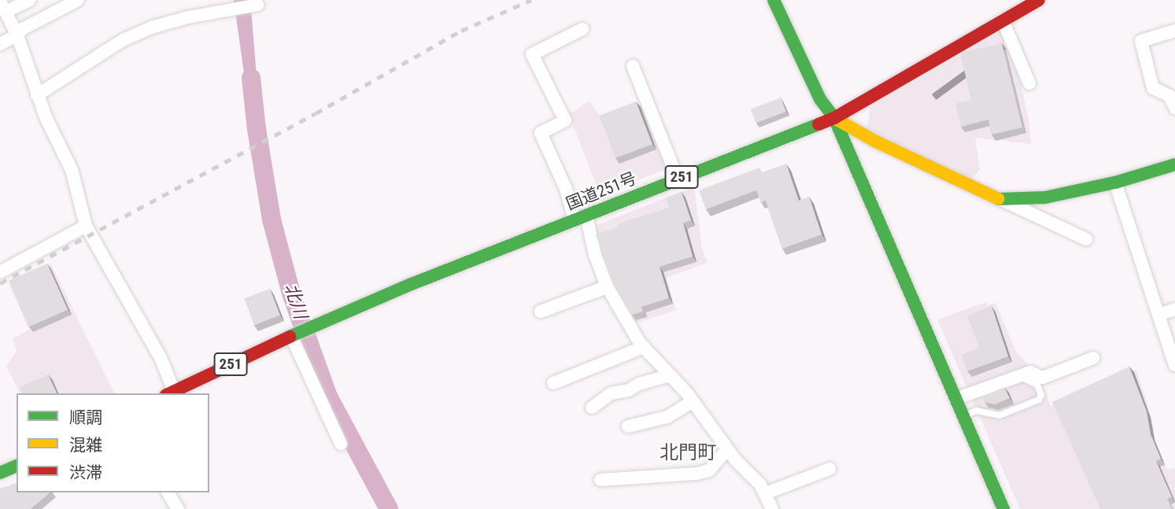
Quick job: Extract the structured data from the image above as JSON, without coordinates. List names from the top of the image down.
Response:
{
  "streets": {
    "main road": ["251", "国道251号"]
  },
  "districts": ["北門町"],
  "water": ["北川"],
  "legend": ["順調", "混雑", "渋滞"]
}
